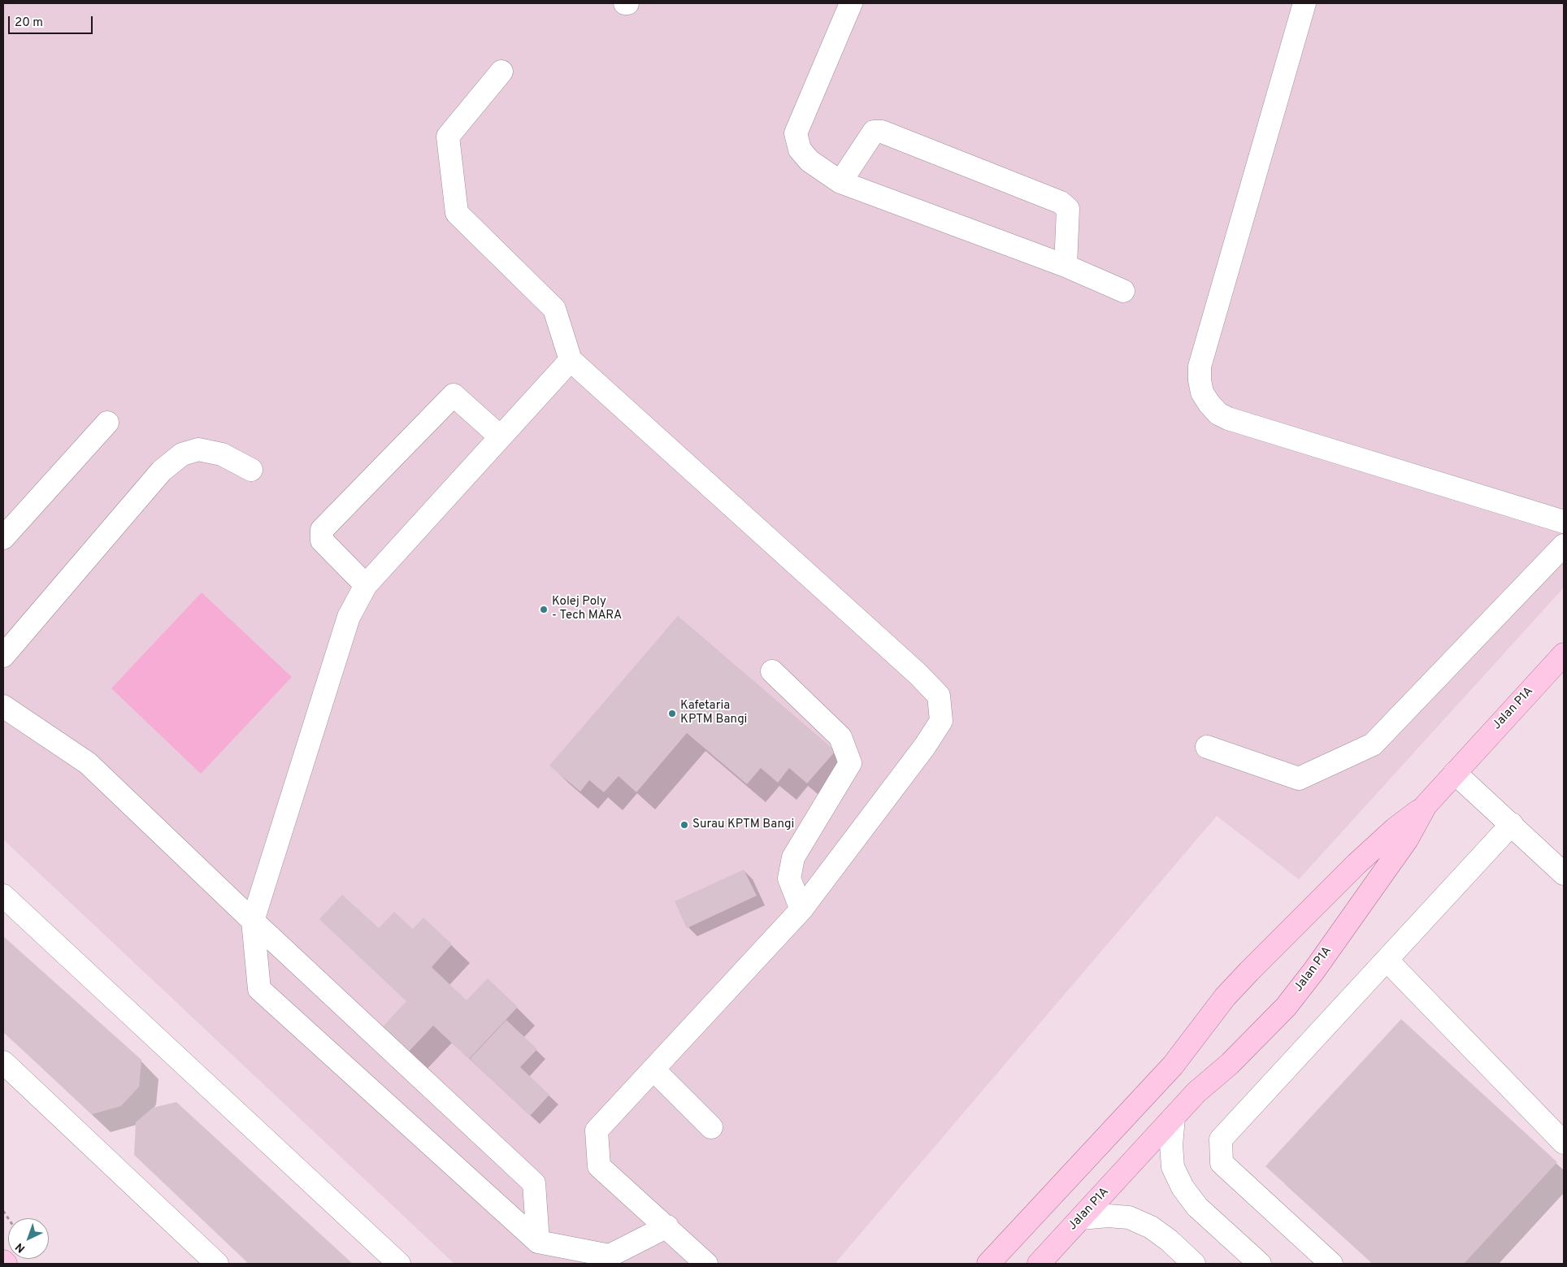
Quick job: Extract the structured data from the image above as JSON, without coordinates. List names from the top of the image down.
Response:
{
  "streets": {
    "main road": ["Jalan P1A"]
  },
  "places": ["Kolej Poly - Tech MARA", "Kafetaria KPTM Bangi", "Surau KPTM Bangi"],
  "scale_bar": "20 m",
  "north": "bottom left"
}
